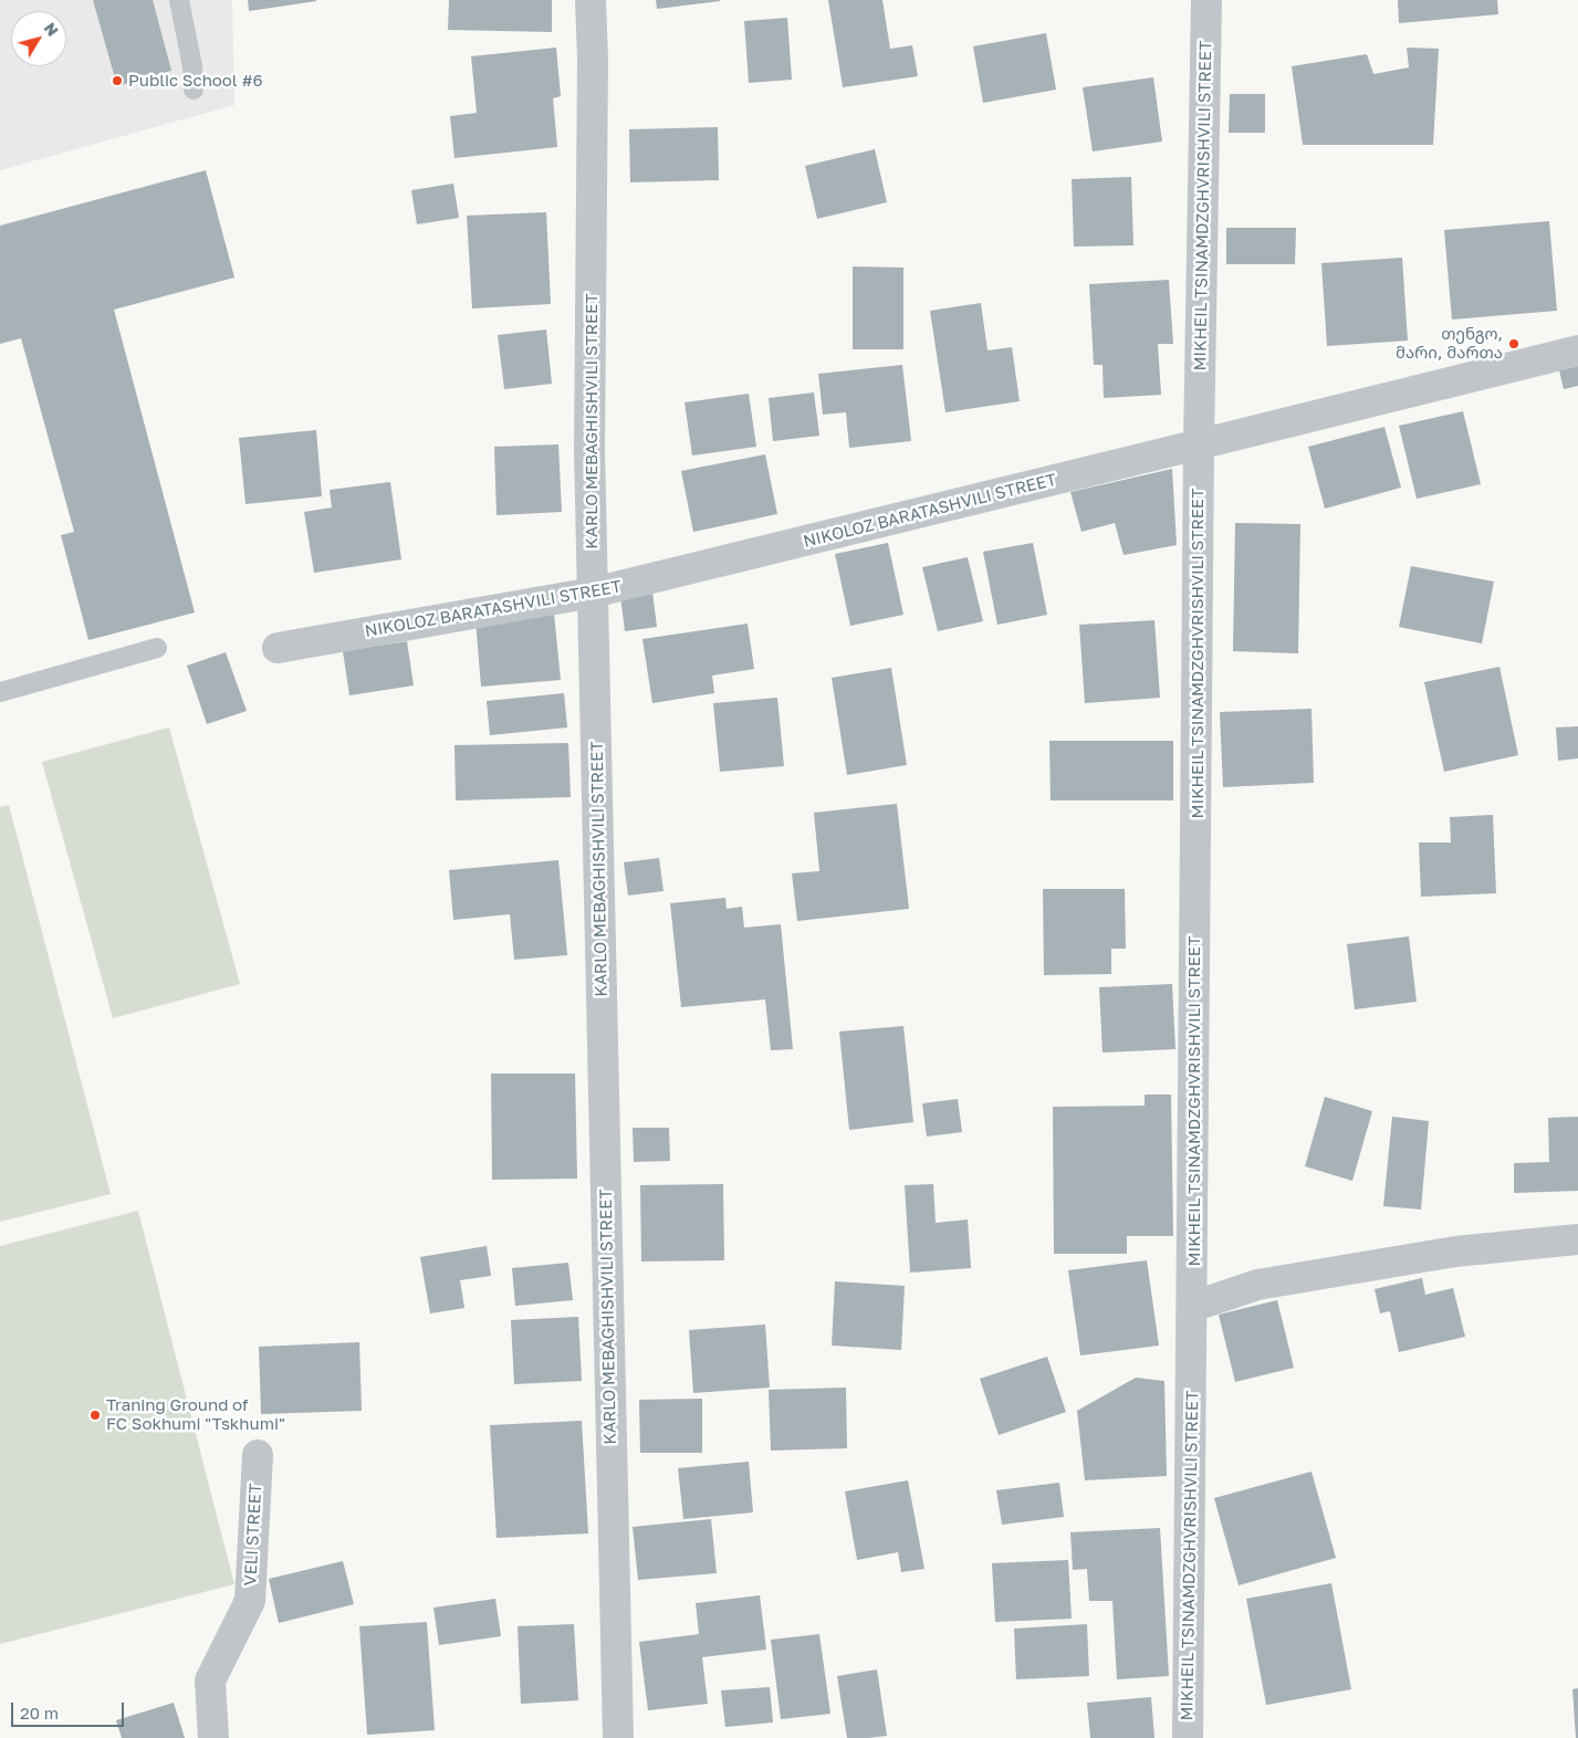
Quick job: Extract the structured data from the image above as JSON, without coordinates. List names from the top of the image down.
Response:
{
  "streets": {
    "street": [
      "MIKHEIL TSINAMDZGHVRISHVILI STREET",
      "KARLO MEBAGHISHVILI STREET",
      "NIKOLOZ BARATASHVILI STREET",
      "VELI STREET"
    ]
  },
  "crossings": [
    ["MIKHEIL TSINAMDZGHVRISHVILI STREET", "NIKOLOZ BARATASHVILI STREET"],
    ["KARLO MEBAGHISHVILI STREET", "NIKOLOZ BARATASHVILI STREET"]
  ],
  "places": ["Public School #6", "თენგო, მარი, მართა", "Traning Ground of FC Sokhumi \"Tskhumi\""],
  "scale_bar": "20 m",
  "north": "top right"
}
